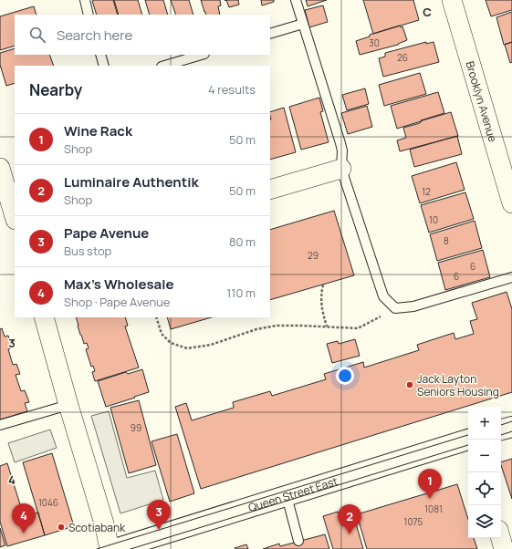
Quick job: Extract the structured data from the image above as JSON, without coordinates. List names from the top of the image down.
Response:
{
  "streets": {
    "main road": ["Queen Street East"],
    "street": ["Brooklyn Avenue"]
  },
  "places": ["Jack Layton Seniors Housing", "Scotiabank"],
  "house_numbers": [
    "30",
    "26",
    "12",
    "10",
    "8",
    "29",
    "6",
    "6",
    "99",
    "1046",
    "1081",
    "1075"
  ],
  "page": {
    "search": "Search here",
    "heading": ["Nearby", "4 results"],
    "list": [
      {
        "mark": "1",
        "name": "Wine Rack",
        "note": "Shop",
        "value": "50 m"
      },
      {
        "mark": "2",
        "name": "Luminaire Authentik",
        "note": "Shop",
        "value": "50 m"
      },
      {
        "mark": "3",
        "name": "Pape Avenue",
        "note": "Bus stop",
        "value": "80 m"
      },
      {
        "mark": "4",
        "name": "Max's Wholesale",
        "note": "Shop · Pape Avenue",
        "value": "110 m"
      }
    ],
    "map_buttons": ["+", "−"],
    "pins": [
      "1",
      "3",
      "4",
      "2"
    ]
  },
  "grid": {
    "columns": ["C"],
    "rows": ["3", "4"]
  }
}
